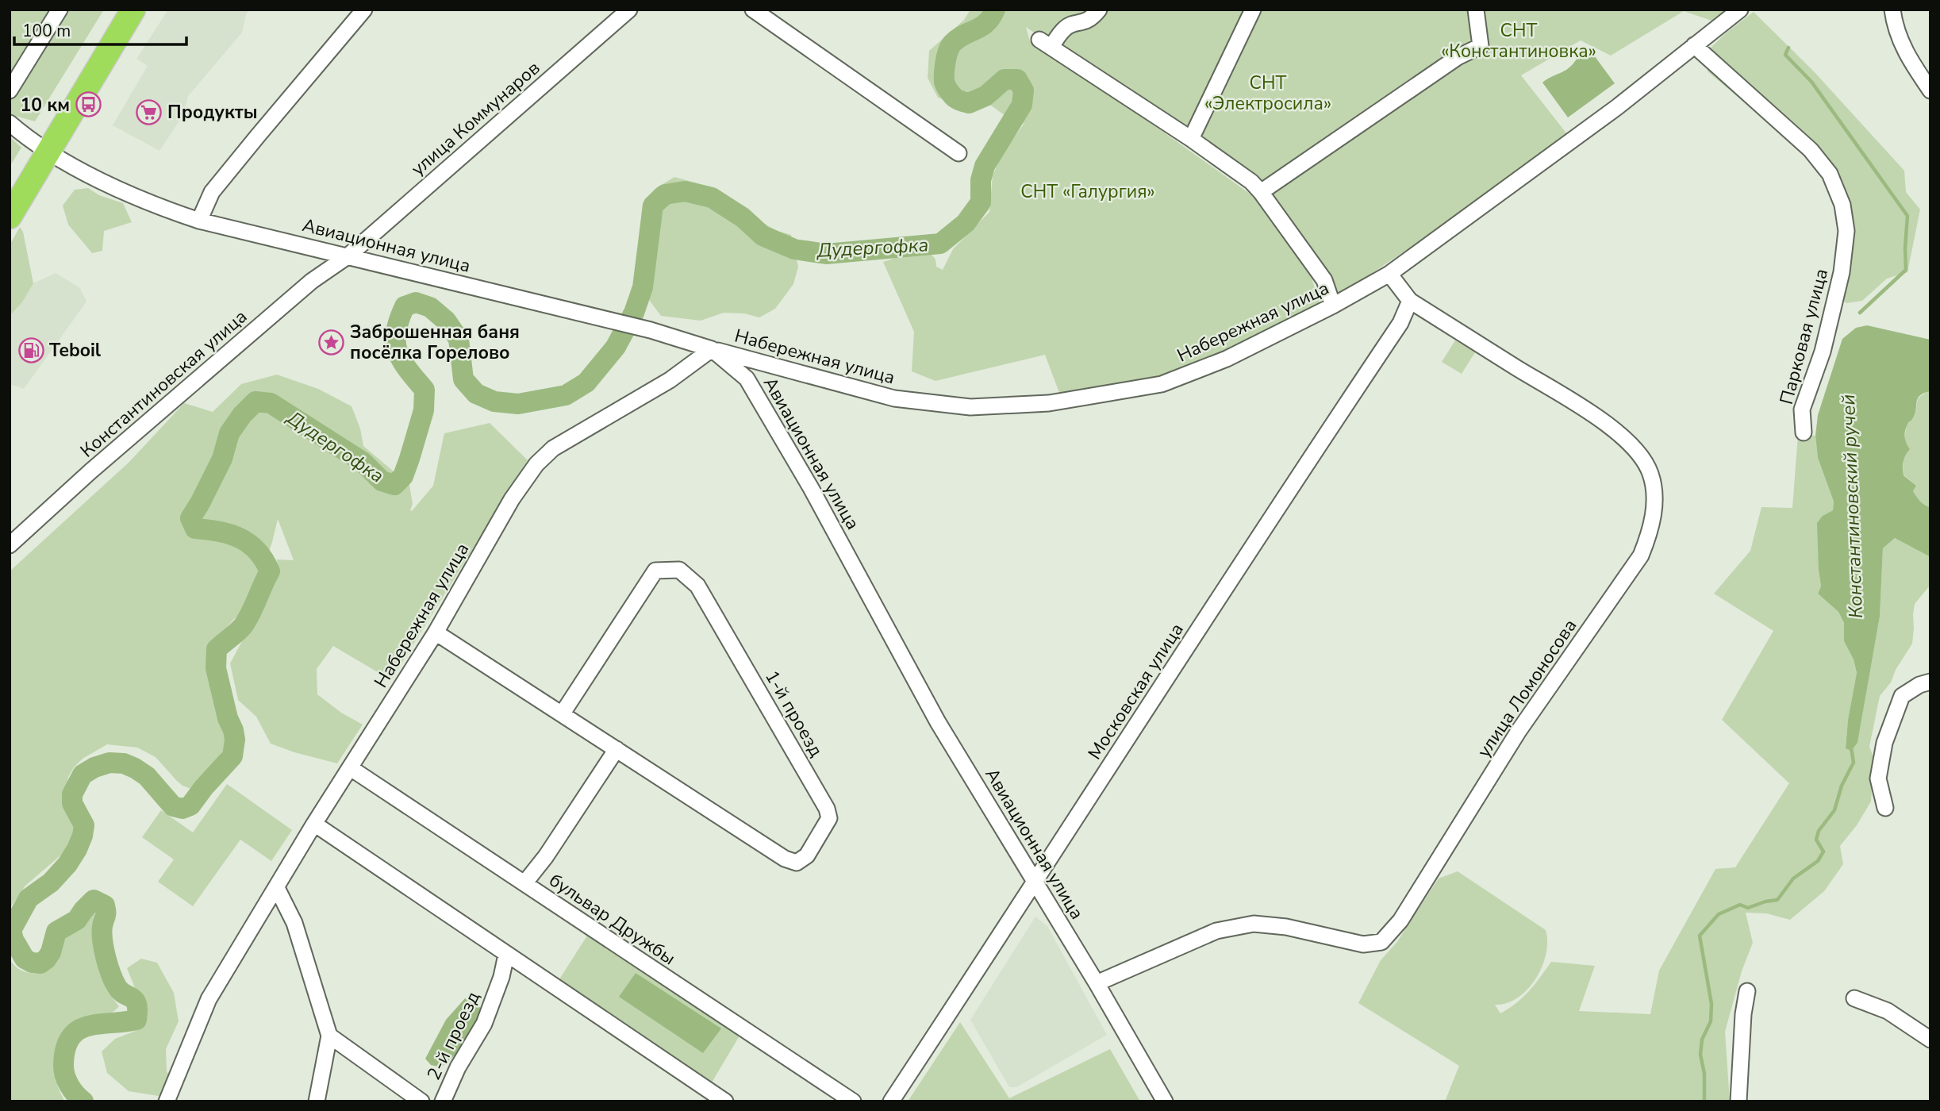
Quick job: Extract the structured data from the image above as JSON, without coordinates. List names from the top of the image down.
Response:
{
  "streets": {
    "street": [
      "улица Коммунаров",
      "Авиационная улица",
      "Набережная улица",
      "Парковая улица",
      "Константиновская улица",
      "улица Ломоносова",
      "Московская улица",
      "1-й проезд",
      "бульвар Дружбы",
      "2-й проезд"
    ]
  },
  "crossings": [
    ["улица Коммунаров", "Авиационная улица"],
    ["улица Коммунаров", "Константиновская улица"],
    ["Авиационная улица", "Набережная улица"],
    ["Авиационная улица", "Константиновская улица"],
    ["Авиационная улица", "улица Ломоносова"],
    ["Авиационная улица", "Московская улица"],
    ["Набережная улица", "Парковая улица"],
    ["Набережная улица", "улица Ломоносова"],
    ["Набережная улица", "1-й проезд"],
    ["Набережная улица", "бульвар Дружбы"],
    ["улица Ломоносова", "Московская улица"]
  ],
  "water": ["Дудергофка", "Константиновский ручей"],
  "parks": ["СНТ «Константиновка»", "СНТ «Электросила»", "СНТ «Галургия»"],
  "places": {
    "bus stop": ["10 км"],
    "supermarket": ["Продукты"],
    "place": ["Заброшенная баня посёлка Горелово"],
    "fuel station": ["Teboil"]
  },
  "scale_bar": "100 m"
}
